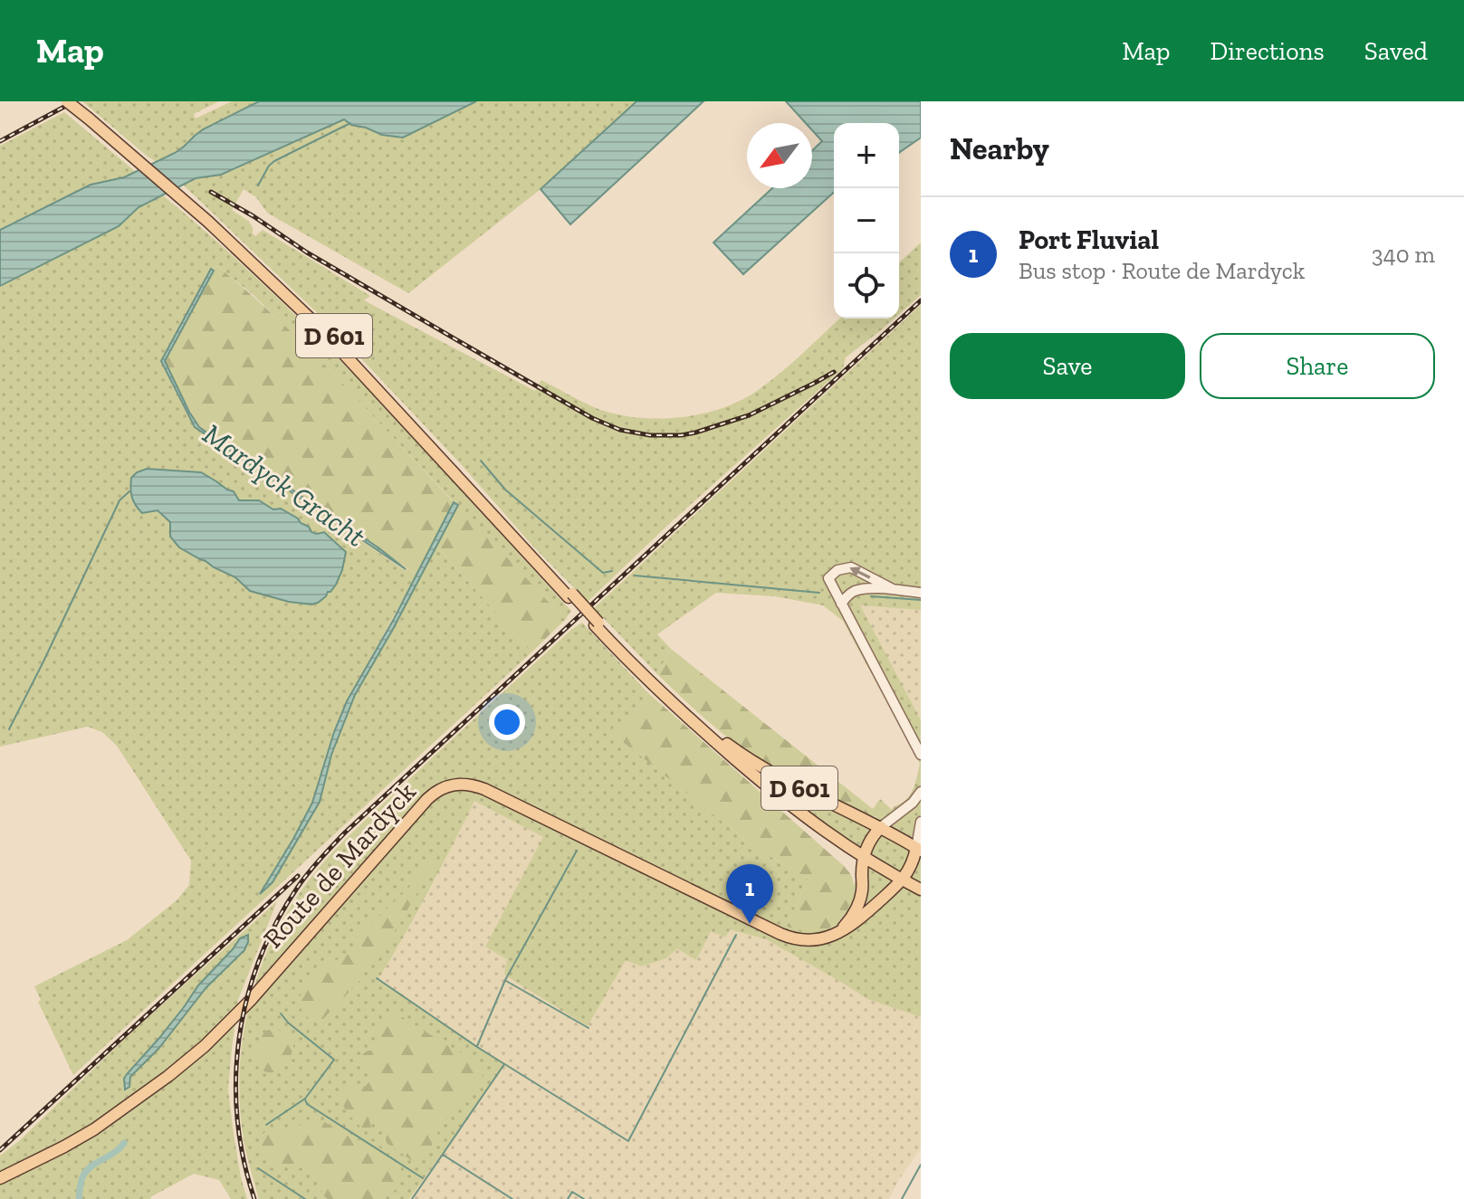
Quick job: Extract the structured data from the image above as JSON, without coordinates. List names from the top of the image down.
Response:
{
  "streets": {
    "main road": ["D 601", "Route de Mardyck"]
  },
  "crossings": [
    ["D 601", "Route de Mardyck"]
  ],
  "water": ["Mardyck Gracht"],
  "north": "bottom left",
  "page": {
    "header": "Map",
    "nav": ["Map", "Directions", "Saved"],
    "heading": "Nearby",
    "map_buttons": ["+", "−"],
    "list": [
      {
        "mark": "1",
        "name": "Port Fluvial",
        "note": "Bus stop · Route de Mardyck",
        "value": "340 m"
      }
    ],
    "buttons": ["Save", "Share"],
    "pins": "1"
  }
}
